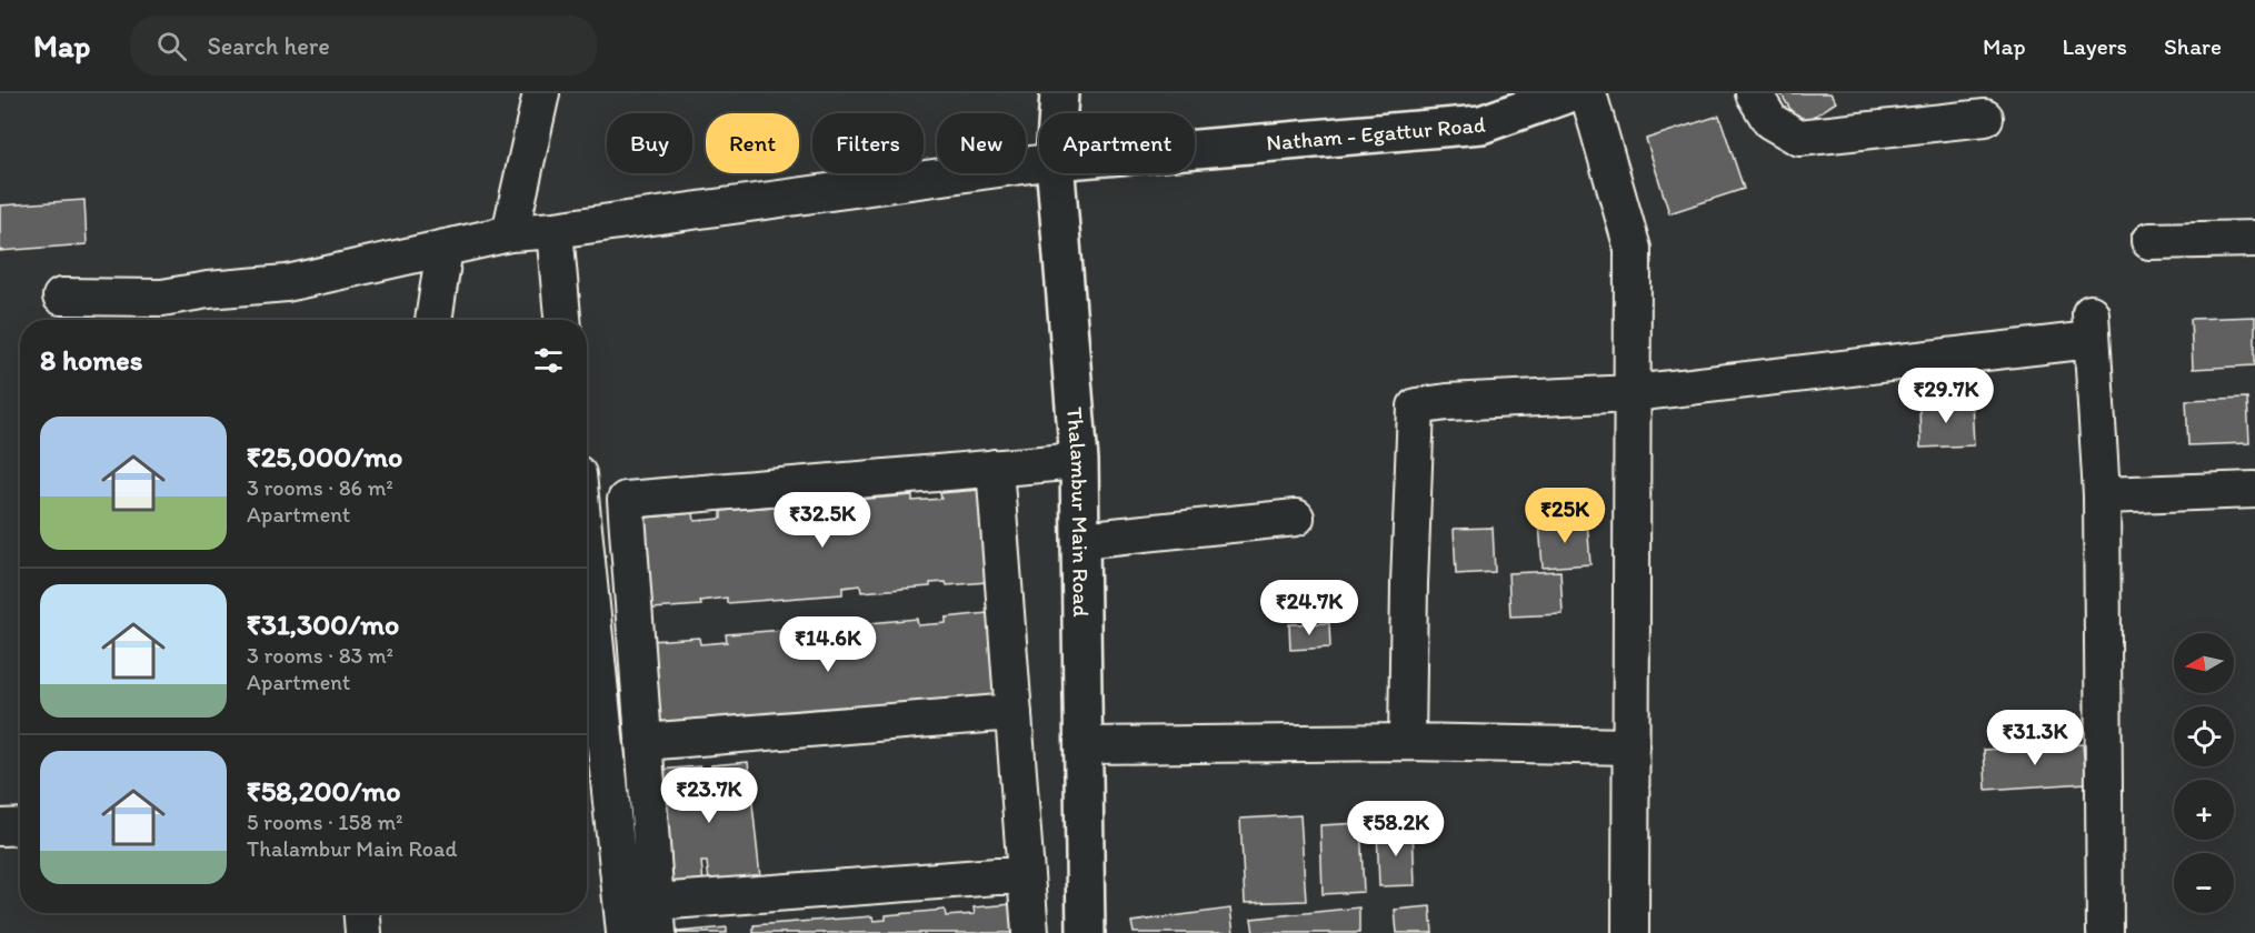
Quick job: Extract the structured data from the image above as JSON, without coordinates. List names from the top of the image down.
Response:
{
  "streets": {
    "street": ["Natham - Egattur Road", "Thalambur Main Road"]
  },
  "north": "left",
  "page": {
    "header": "Map",
    "search": "Search here",
    "nav": ["Map", "Layers", "Share"],
    "chip": [
      "Buy",
      "Rent",
      "Filters",
      "New",
      "Apartment"
    ],
    "heading": "8 homes",
    "price": [
      "₹29.7K",
      "₹25K",
      "₹32.5K",
      "₹24.7K",
      "₹14.6K",
      "₹31.3K",
      "₹23.7K",
      "₹58.2K"
    ],
    "list": [
      {
        "name": "₹25,000/mo",
        "note": "3 rooms · 86 m² · Apartment"
      },
      {
        "name": "₹31,300/mo",
        "note": "3 rooms · 83 m² · Apartment"
      },
      {
        "name": "₹58,200/mo",
        "note": "5 rooms · 158 m² · Thalambur Main Road"
      }
    ],
    "map_buttons": ["+", "−"]
  }
}
